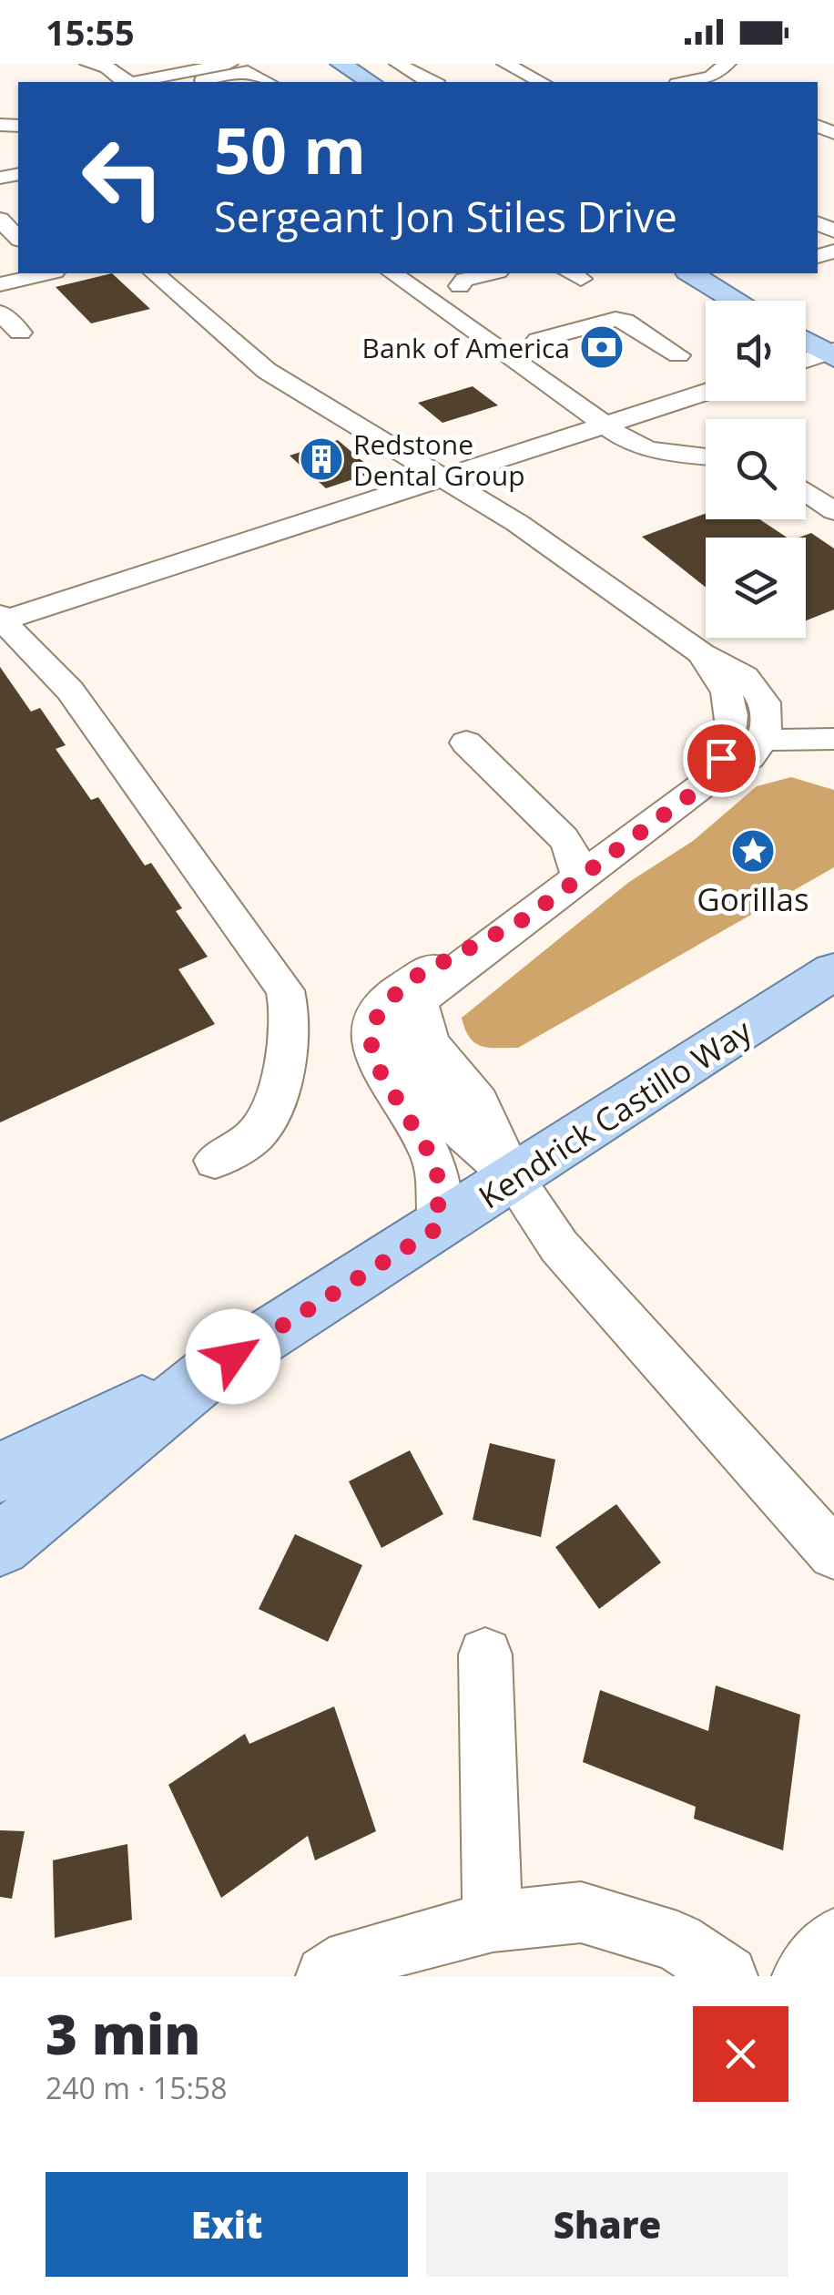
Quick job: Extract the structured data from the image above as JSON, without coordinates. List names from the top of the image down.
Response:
{
  "streets": {
    "main road": ["Kendrick Castillo Way"]
  },
  "places": {
    "bank": ["Bank of America"],
    "building": ["Redstone Dental Group"],
    "place": ["Gorillas"]
  },
  "page": {
    "status": "15:55",
    "turn": ["50 m", "Sergeant Jon Stiles Drive"],
    "heading": ["3 min", "240 m · 15:58"],
    "buttons": ["Exit", "Share"]
  }
}
